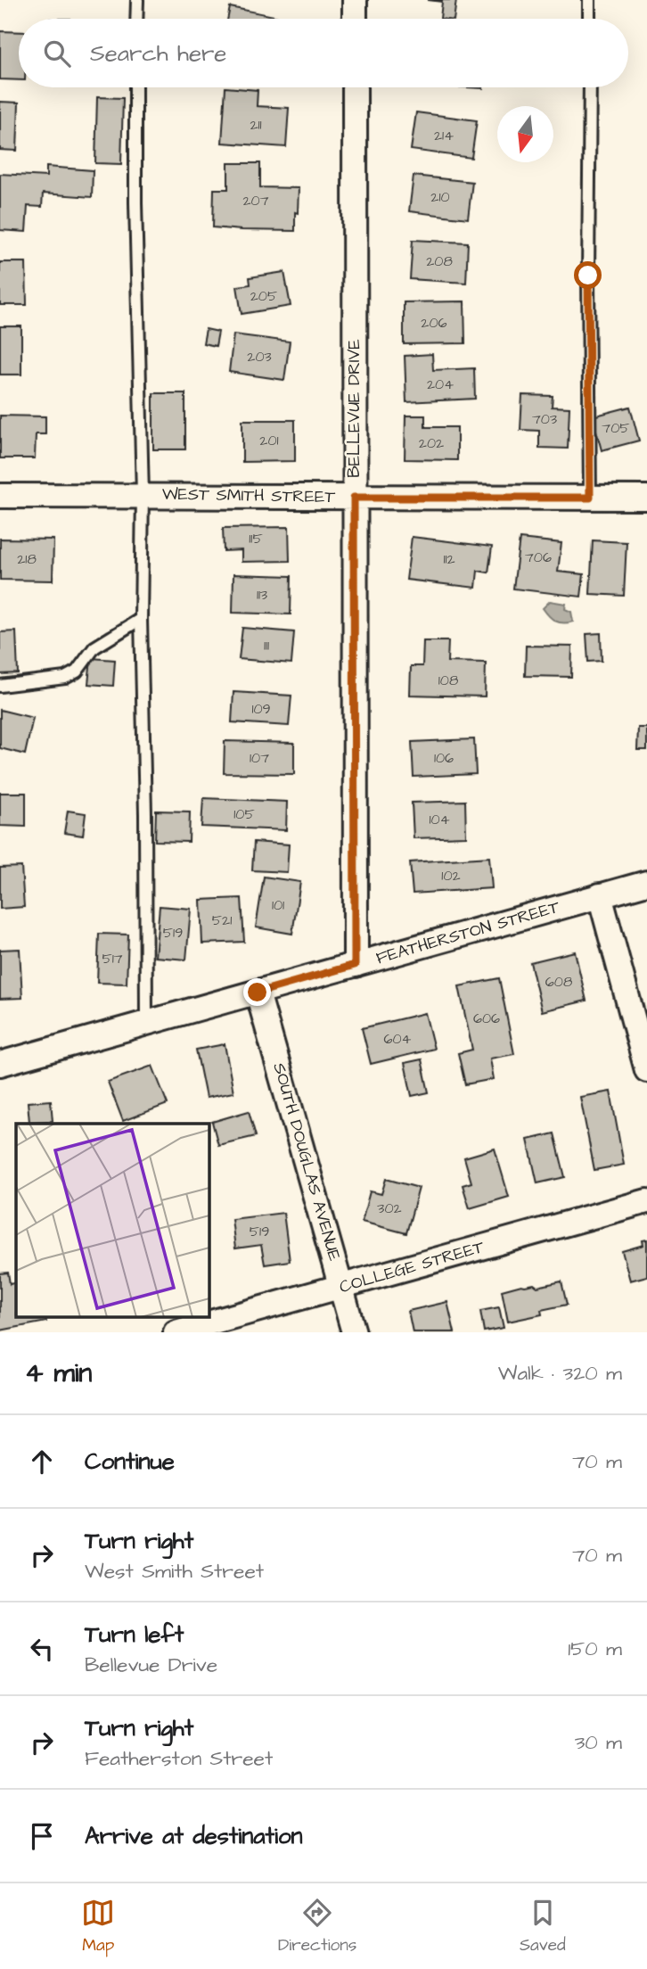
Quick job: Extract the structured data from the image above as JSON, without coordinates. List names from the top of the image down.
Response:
{
  "streets": {
    "street": [
      "BELLEVUE DRIVE",
      "WEST SMITH STREET",
      "FEATHERSTON STREET",
      "SOUTH DOUGLAS AVENUE",
      "COLLEGE STREET"
    ]
  },
  "crossings": [
    ["BELLEVUE DRIVE", "WEST SMITH STREET"],
    ["BELLEVUE DRIVE", "FEATHERSTON STREET"],
    ["FEATHERSTON STREET", "SOUTH DOUGLAS AVENUE"],
    ["SOUTH DOUGLAS AVENUE", "COLLEGE STREET"]
  ],
  "house_numbers": [
    "211",
    "214",
    "210",
    "207",
    "208",
    "205",
    "206",
    "203",
    "204",
    "703",
    "705",
    "201",
    "202",
    "115",
    "706",
    "218",
    "112",
    "113",
    "111",
    "108",
    "109",
    "107",
    "106",
    "105",
    "104",
    "102",
    "101",
    "521",
    "519",
    "517",
    "608",
    "606",
    "604",
    "302",
    "519"
  ],
  "north": "bottom",
  "page": {
    "search": "Search here",
    "heading": ["4 min", "Walk · 320 m"],
    "list": [
      ["Continue", "70 m"],
      ["Turn right", "West Smith Street", "70 m"],
      ["Turn left", "Bellevue Drive", "150 m"],
      ["Turn right", "Featherston Street", "30 m"],
      "Arrive at destination"
    ],
    "nav": ["Map", "Directions", "Saved"]
  }
}
